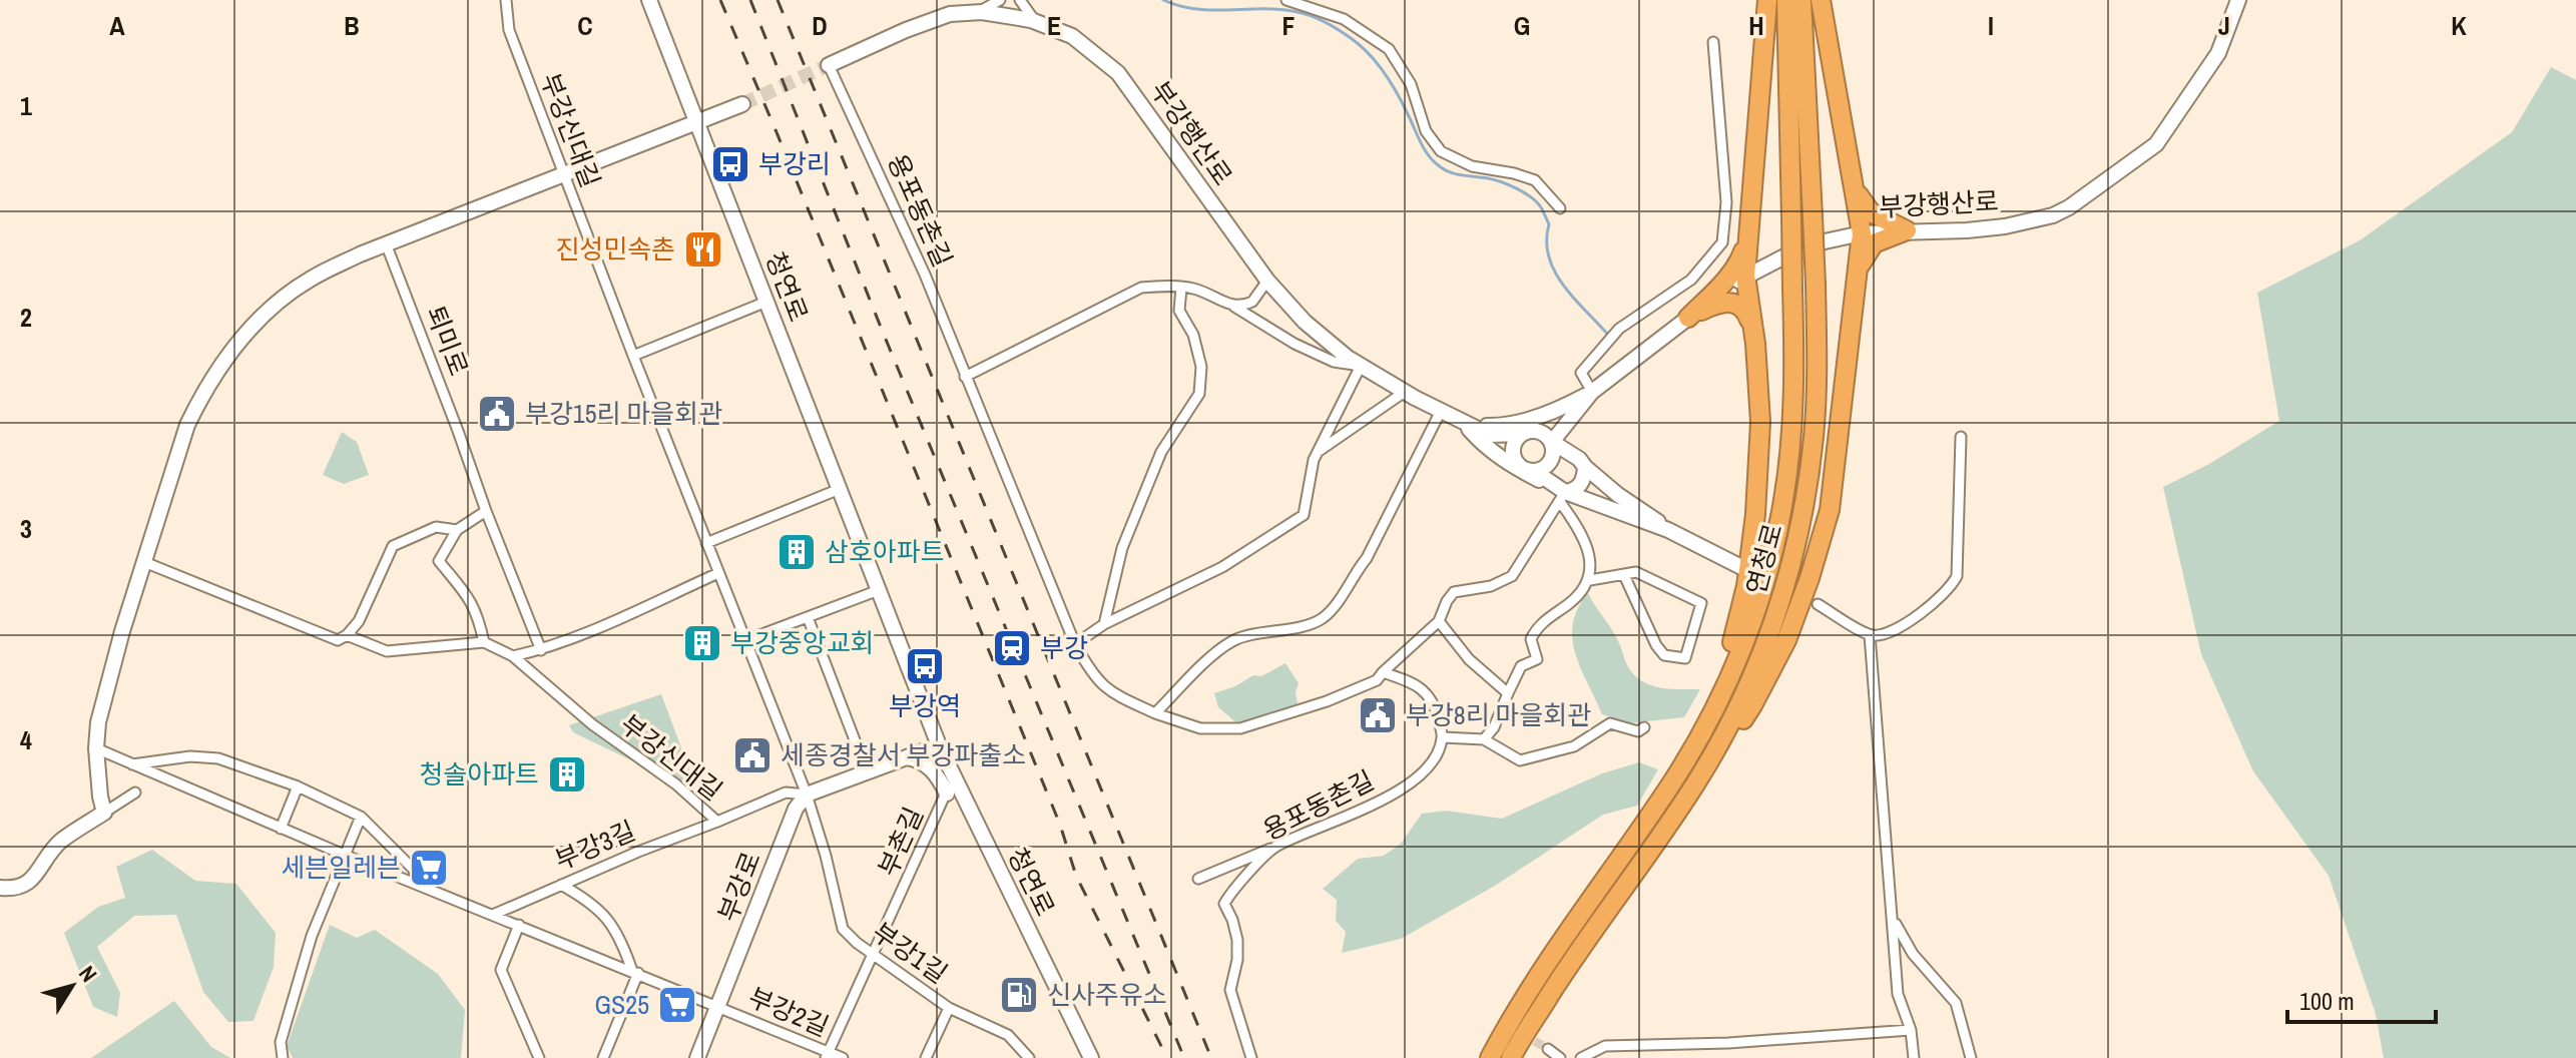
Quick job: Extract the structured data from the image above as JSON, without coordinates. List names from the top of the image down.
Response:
{
  "streets": {
    "highway": ["연청로"],
    "street": [
      "부강신대길",
      "부강행산로",
      "용포동촌길",
      "청연로",
      "퇴미로",
      "부촌길",
      "부강3길",
      "부강로",
      "부강1길",
      "부강2길"
    ]
  },
  "crossings": [
    ["부강신대길", "부강3길"],
    ["부강신대길", "부강로"],
    ["부강신대길", "부강1길"],
    ["부강행산로", "용포동촌길"],
    ["청연로", "부촌길"],
    ["부촌길", "부강1길"],
    ["부촌길", "부강2길"],
    ["부강로", "부강1길"],
    ["부강로", "부강2길"]
  ],
  "places": {
    "bus stop": ["부강리", "부강역"],
    "restaurant": ["진성민속촌"],
    "public building": ["부강15리 마을회관", "부강8리 마을회관", "세종경찰서 부강파출소"],
    "building": ["삼호아파트", "부강중앙교회", "청솔아파트"],
    "station": ["부강"],
    "supermarket": ["세븐일레븐", "GS25"],
    "fuel station": ["신사주유소"]
  },
  "scale_bar": "100 m",
  "north": "top right",
  "grid": {
    "columns": [
      "A",
      "B",
      "C",
      "D",
      "E",
      "F",
      "G",
      "H",
      "I",
      "J",
      "K"
    ],
    "rows": [
      "1",
      "2",
      "3",
      "4"
    ]
  }
}
